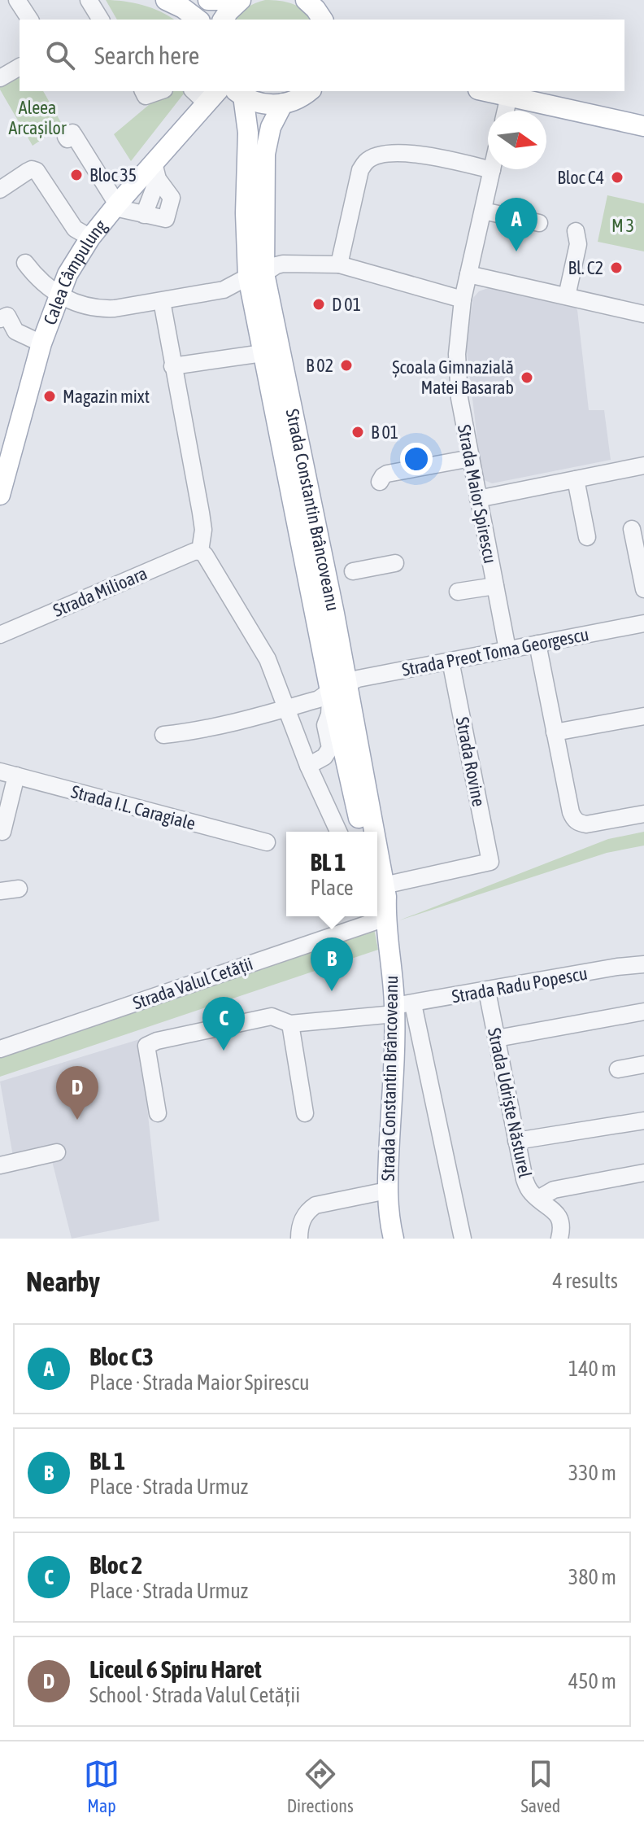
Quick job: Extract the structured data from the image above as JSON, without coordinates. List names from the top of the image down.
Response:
{
  "streets": {
    "main road": ["Calea Câmpulung", "Strada Constantin Brâncoveanu"],
    "street": [
      "Strada Maior Spirescu",
      "Strada Milioara",
      "Strada Preot Toma Georgescu",
      "Strada Rovine",
      "Strada I.L. Caragiale",
      "Strada Valul Cetății",
      "Strada Radu Popescu",
      "Strada Udriște Năsturel"
    ]
  },
  "crossings": [
    ["Strada Maior Spirescu", "Strada Preot Toma Georgescu"],
    ["Strada Constantin Brâncoveanu", "Strada Preot Toma Georgescu"],
    ["Strada Constantin Brâncoveanu", "Strada Valul Cetății"],
    ["Strada Constantin Brâncoveanu", "Strada Radu Popescu"],
    ["Strada Preot Toma Georgescu", "Strada Rovine"],
    ["Strada Radu Popescu", "Strada Udriște Năsturel"]
  ],
  "parks": ["Aleea Arcașilor", "M 3"],
  "places": [
    "Bloc 35",
    "Bloc C4",
    "Bl. C2",
    "D 01",
    "B 02",
    "Școala Gimnazială Matei Basarab",
    "Magazin mixt",
    "B 01"
  ],
  "north": "right",
  "page": {
    "search": "Search here",
    "pins": [
      "A",
      "B",
      "C",
      "D"
    ],
    "popup": ["BL 1", "Place"],
    "heading": ["Nearby", "4 results"],
    "list": [
      {
        "mark": "A",
        "name": "Bloc C3",
        "note": "Place · Strada Maior Spirescu",
        "value": "140 m"
      },
      {
        "mark": "B",
        "name": "BL 1",
        "note": "Place · Strada Urmuz",
        "value": "330 m"
      },
      {
        "mark": "C",
        "name": "Bloc 2",
        "note": "Place · Strada Urmuz",
        "value": "380 m"
      },
      {
        "mark": "D",
        "name": "Liceul 6 Spiru Haret",
        "note": "School · Strada Valul Cetății",
        "value": "450 m"
      }
    ],
    "nav": ["Map", "Directions", "Saved"]
  }
}
